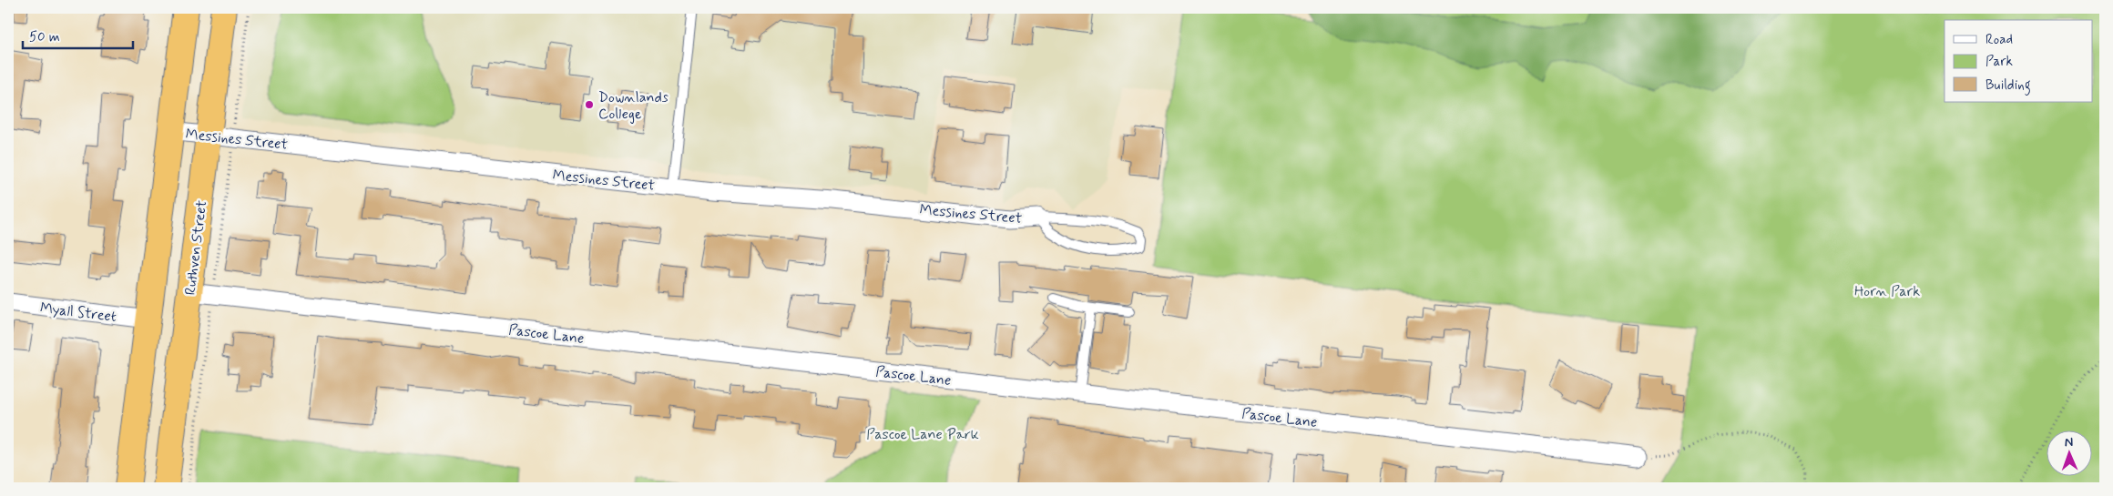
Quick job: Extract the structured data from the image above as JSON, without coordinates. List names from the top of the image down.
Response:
{
  "streets": {
    "highway": ["Ruthven Street"],
    "street": ["Messines Street", "Myall Street", "Pascoe Lane"]
  },
  "crossings": [
    ["Messines Street", "Ruthven Street"],
    ["Ruthven Street", "Pascoe Lane"]
  ],
  "parks": ["Horn Park", "Pascoe Lane Park"],
  "places": ["Downlands College"],
  "legend": ["Road", "Park", "Building"],
  "scale_bar": "50 m",
  "north": "top"
}
